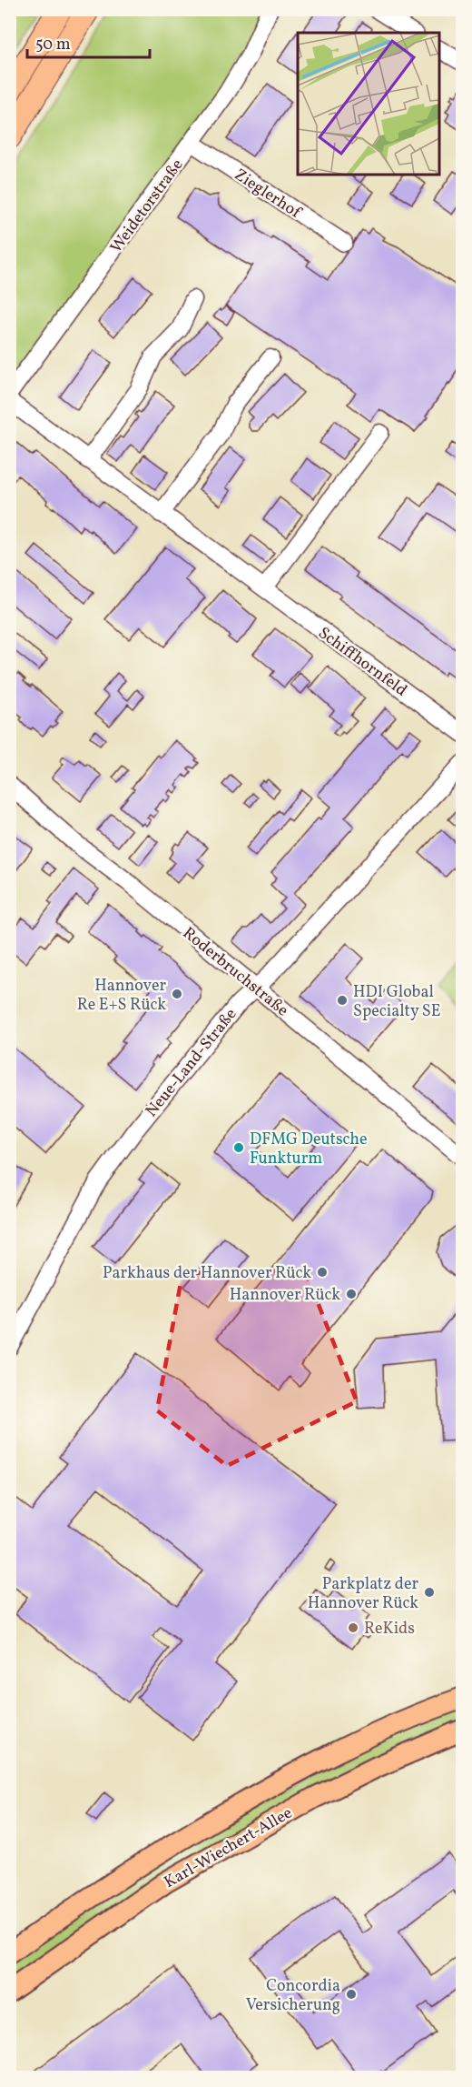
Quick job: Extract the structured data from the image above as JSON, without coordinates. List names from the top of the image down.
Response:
{
  "streets": {
    "main road": ["Karl-Wiechert-Allee"],
    "street": [
      "Zieglerhof",
      "Weidetorstraße",
      "Schiffhornfeld",
      "Roderbruchstraße",
      "Neue-Land-Straße"
    ]
  },
  "crossings": [
    ["Zieglerhof", "Weidetorstraße"],
    ["Roderbruchstraße", "Neue-Land-Straße"]
  ],
  "places": [
    "Hannover Re E+S Rück",
    "HDI Global Specialty SE",
    "DFMG Deutsche Funkturm",
    "Parkhaus der Hannover Rück",
    "Hannover Rück",
    "Parkplatz der Hannover Rück",
    "ReKids",
    "Concordia Versicherung"
  ],
  "scale_bar": "50 m"
}
